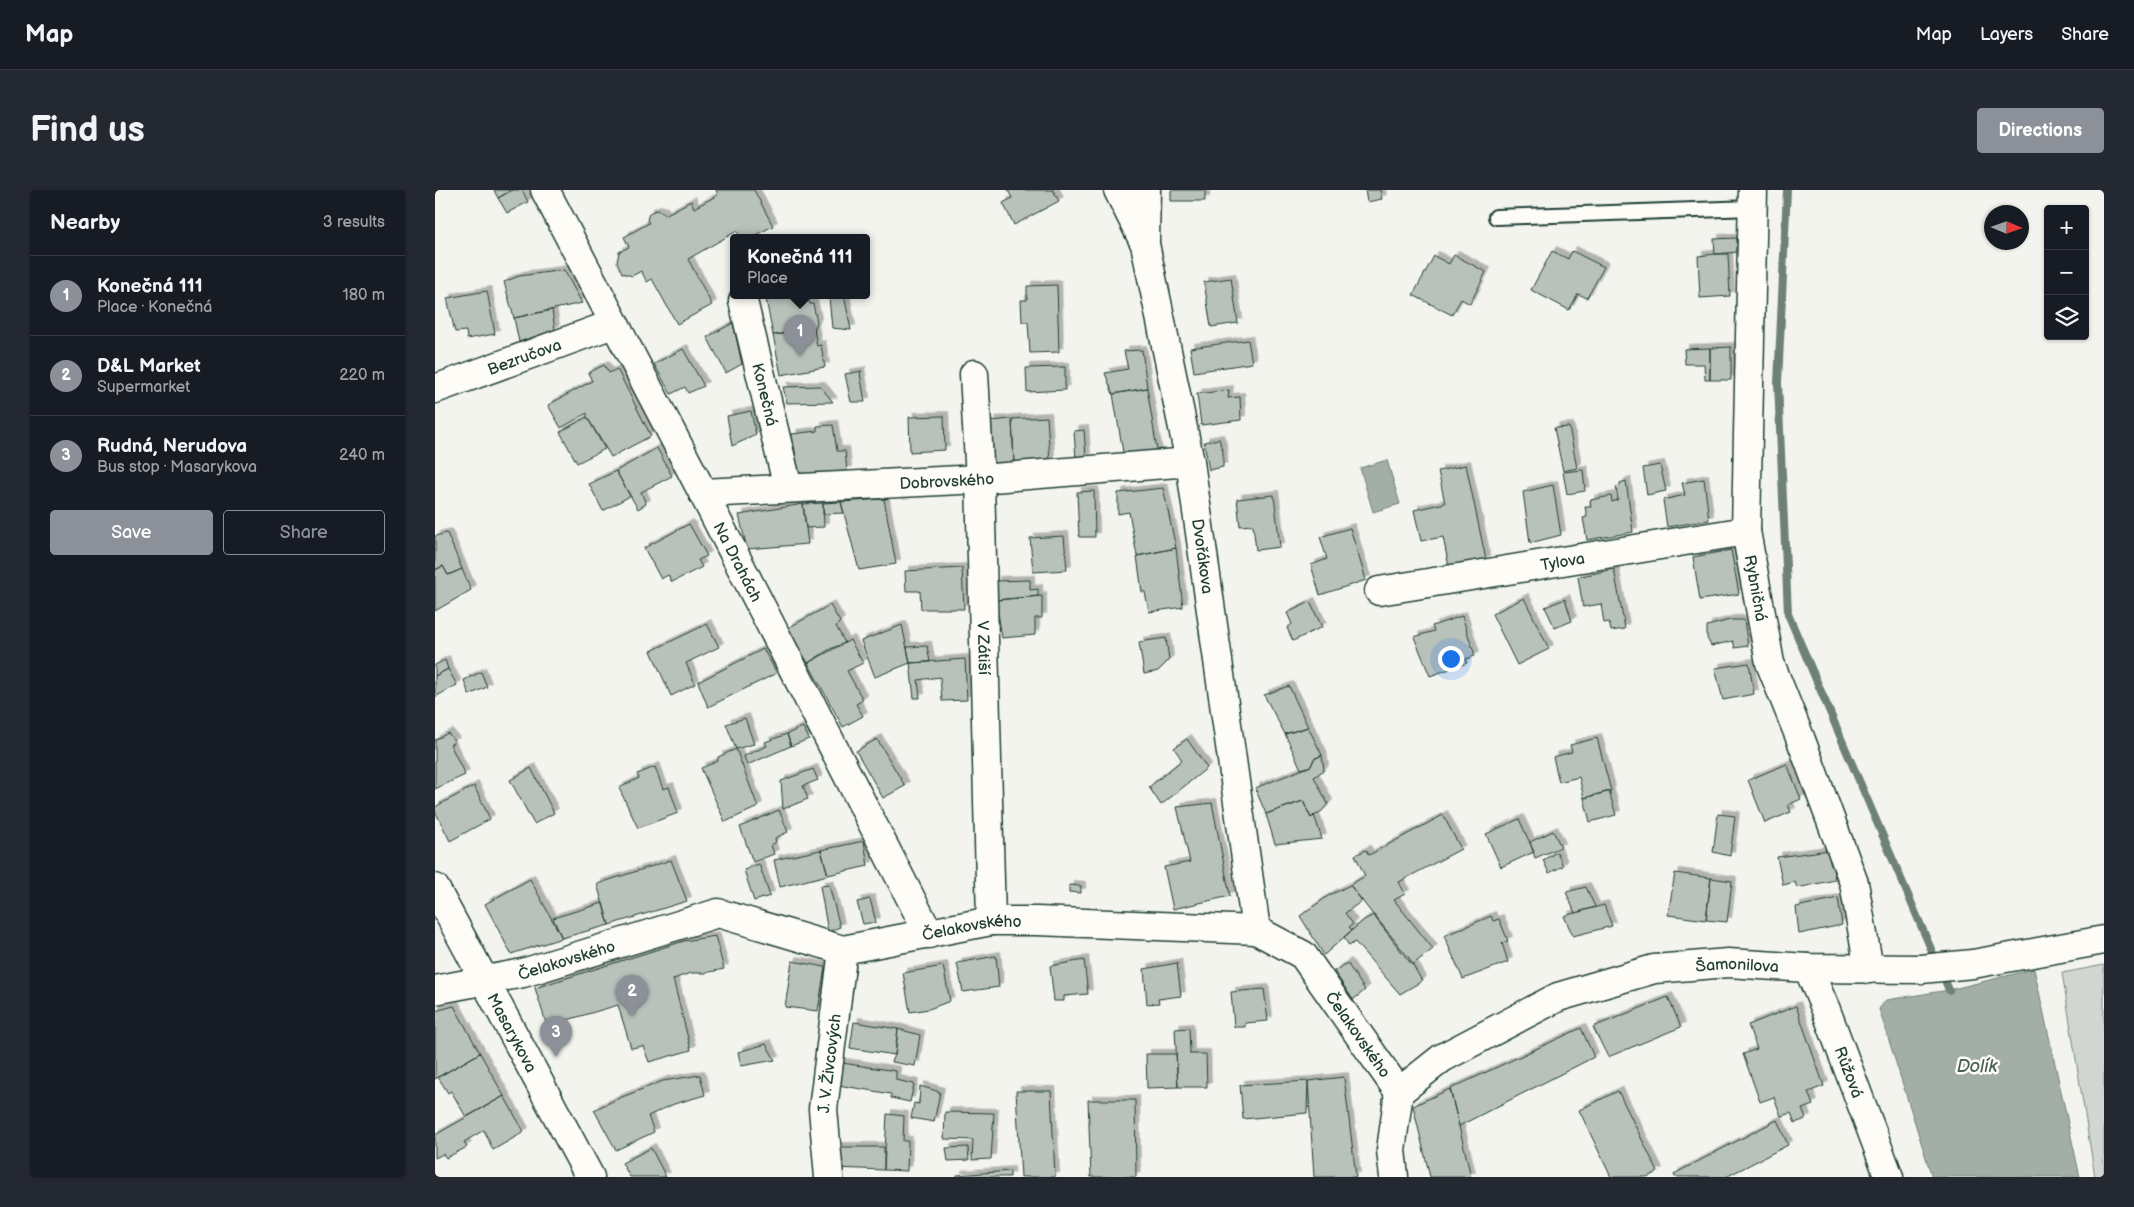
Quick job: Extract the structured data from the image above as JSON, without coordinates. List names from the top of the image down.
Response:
{
  "streets": {
    "street": [
      "Bezručova",
      "Konečná",
      "Dobrovského",
      "Dvořákova",
      "Na Drahách",
      "Tylova",
      "Rybničná",
      "V Zátiší",
      "Čelakovského",
      "Šamonilova",
      "Masarykova",
      "J. V. Živcových",
      "Růžová"
    ]
  },
  "crossings": [
    ["Bezručova", "Na Drahách"],
    ["Konečná", "Dobrovského"],
    ["Dobrovského", "Dvořákova"],
    ["Dobrovského", "Na Drahách"],
    ["Dobrovského", "V Zátiší"],
    ["Dvořákova", "Čelakovského"],
    ["Na Drahách", "Čelakovského"],
    ["Tylova", "Rybničná"],
    ["Rybničná", "Šamonilova"],
    ["V Zátiší", "Čelakovského"],
    ["Čelakovského", "Šamonilova"],
    ["Čelakovského", "Masarykova"],
    ["Čelakovského", "J. V. Živcových"],
    ["Šamonilova", "Růžová"]
  ],
  "water": ["Dolík"],
  "north": "right",
  "page": {
    "header": "Map",
    "nav": ["Map", "Layers", "Share"],
    "buttons": [
      "Directions",
      ["Save", "Share"]
    ],
    "title": "Find us",
    "heading": ["Nearby", "3 results"],
    "map_buttons": ["+", "−"],
    "popup": ["Konečná 111", "Place"],
    "list": [
      {
        "mark": "1",
        "name": "Konečná 111",
        "note": "Place · Konečná",
        "value": "180 m"
      },
      {
        "mark": "2",
        "name": "D&L Market",
        "note": "Supermarket",
        "value": "220 m"
      },
      {
        "mark": "3",
        "name": "Rudná, Nerudova",
        "note": "Bus stop · Masarykova",
        "value": "240 m"
      }
    ],
    "pins": ["1", "2", "3"]
  }
}
